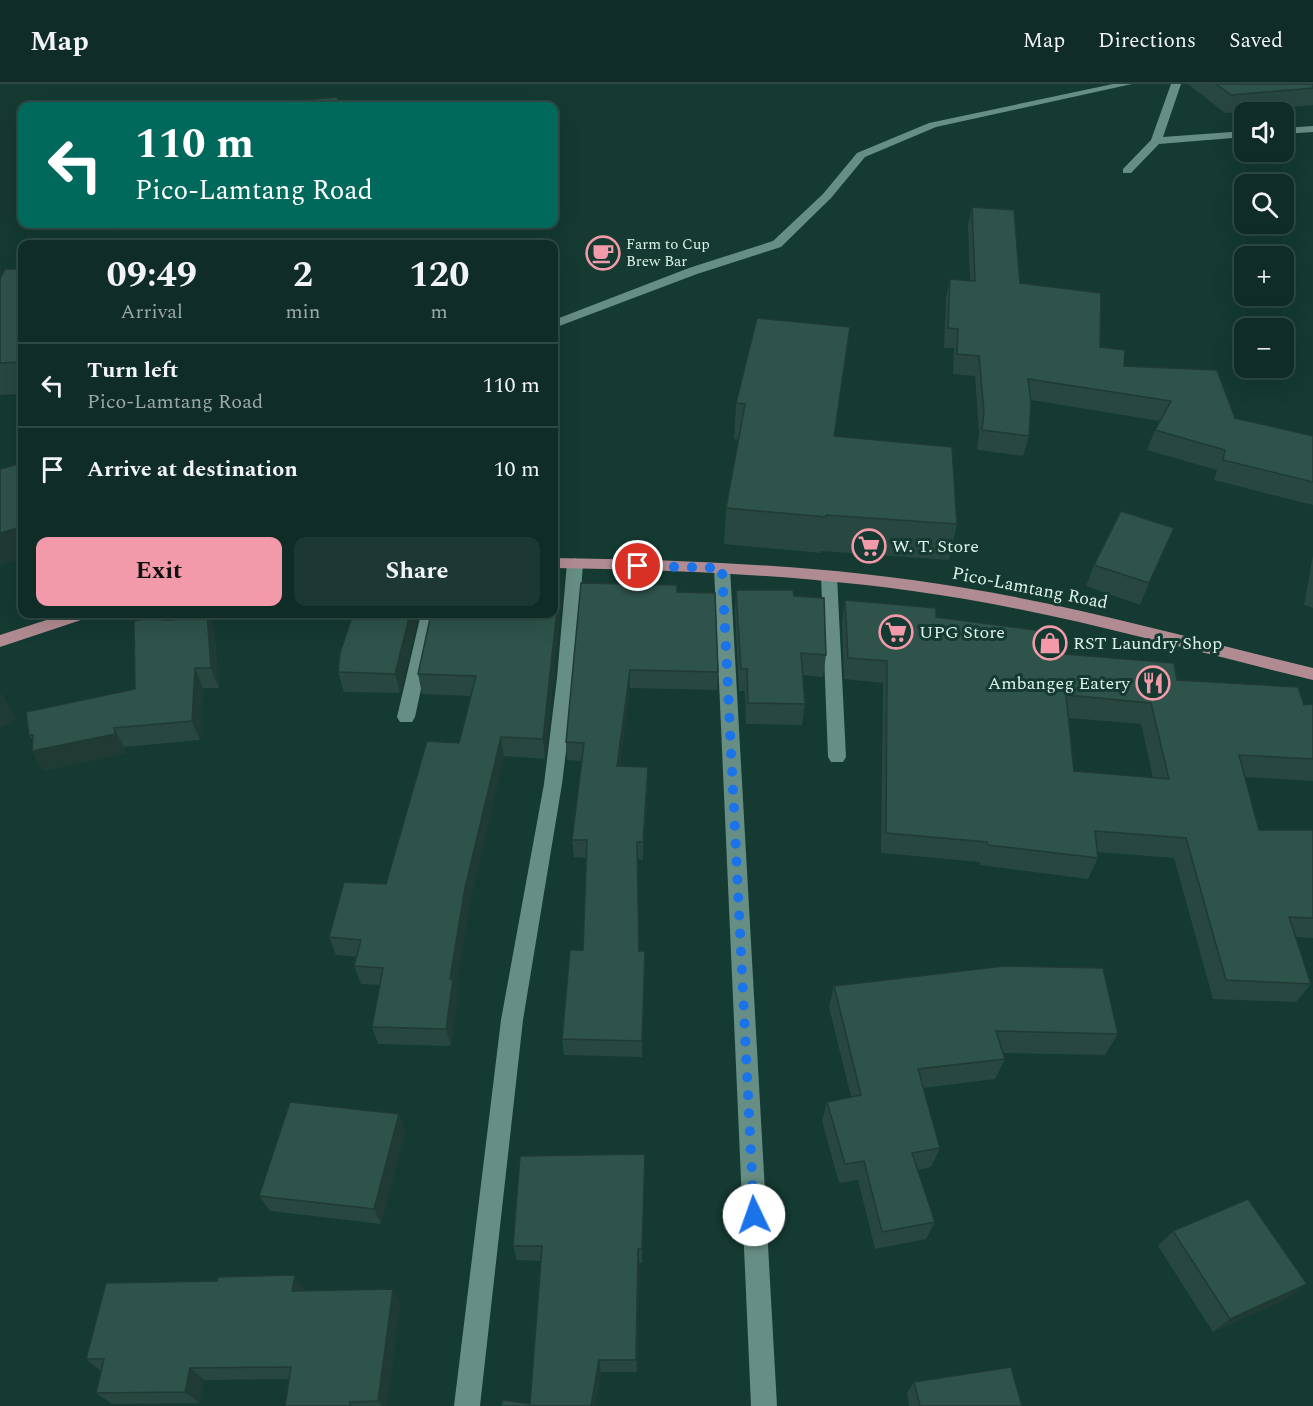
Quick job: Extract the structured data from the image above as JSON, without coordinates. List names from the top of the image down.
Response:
{
  "streets": {
    "main road": ["Pico-Lamtang Road"]
  },
  "places": {
    "cafe": ["Farm to Cup Brew Bar"],
    "supermarket": ["W. T. Store", "UPG Store"],
    "shop": ["RST Laundry Shop"],
    "restaurant": ["Ambangeg Eatery"]
  },
  "page": {
    "header": "Map",
    "nav": ["Map", "Directions", "Saved"],
    "map_buttons": ["+", "−"],
    "turn": ["110 m", "Pico-Lamtang Road"],
    "eta": [
      "09:49",
      "Arrival",
      "2",
      "min",
      "120",
      "m"
    ],
    "list": [
      {
        "name": "Turn left",
        "note": "Pico-Lamtang Road",
        "value": "110 m"
      },
      {
        "name": "Arrive at destination",
        "value": "10 m"
      }
    ],
    "buttons": ["Exit", "Share"]
  }
}
